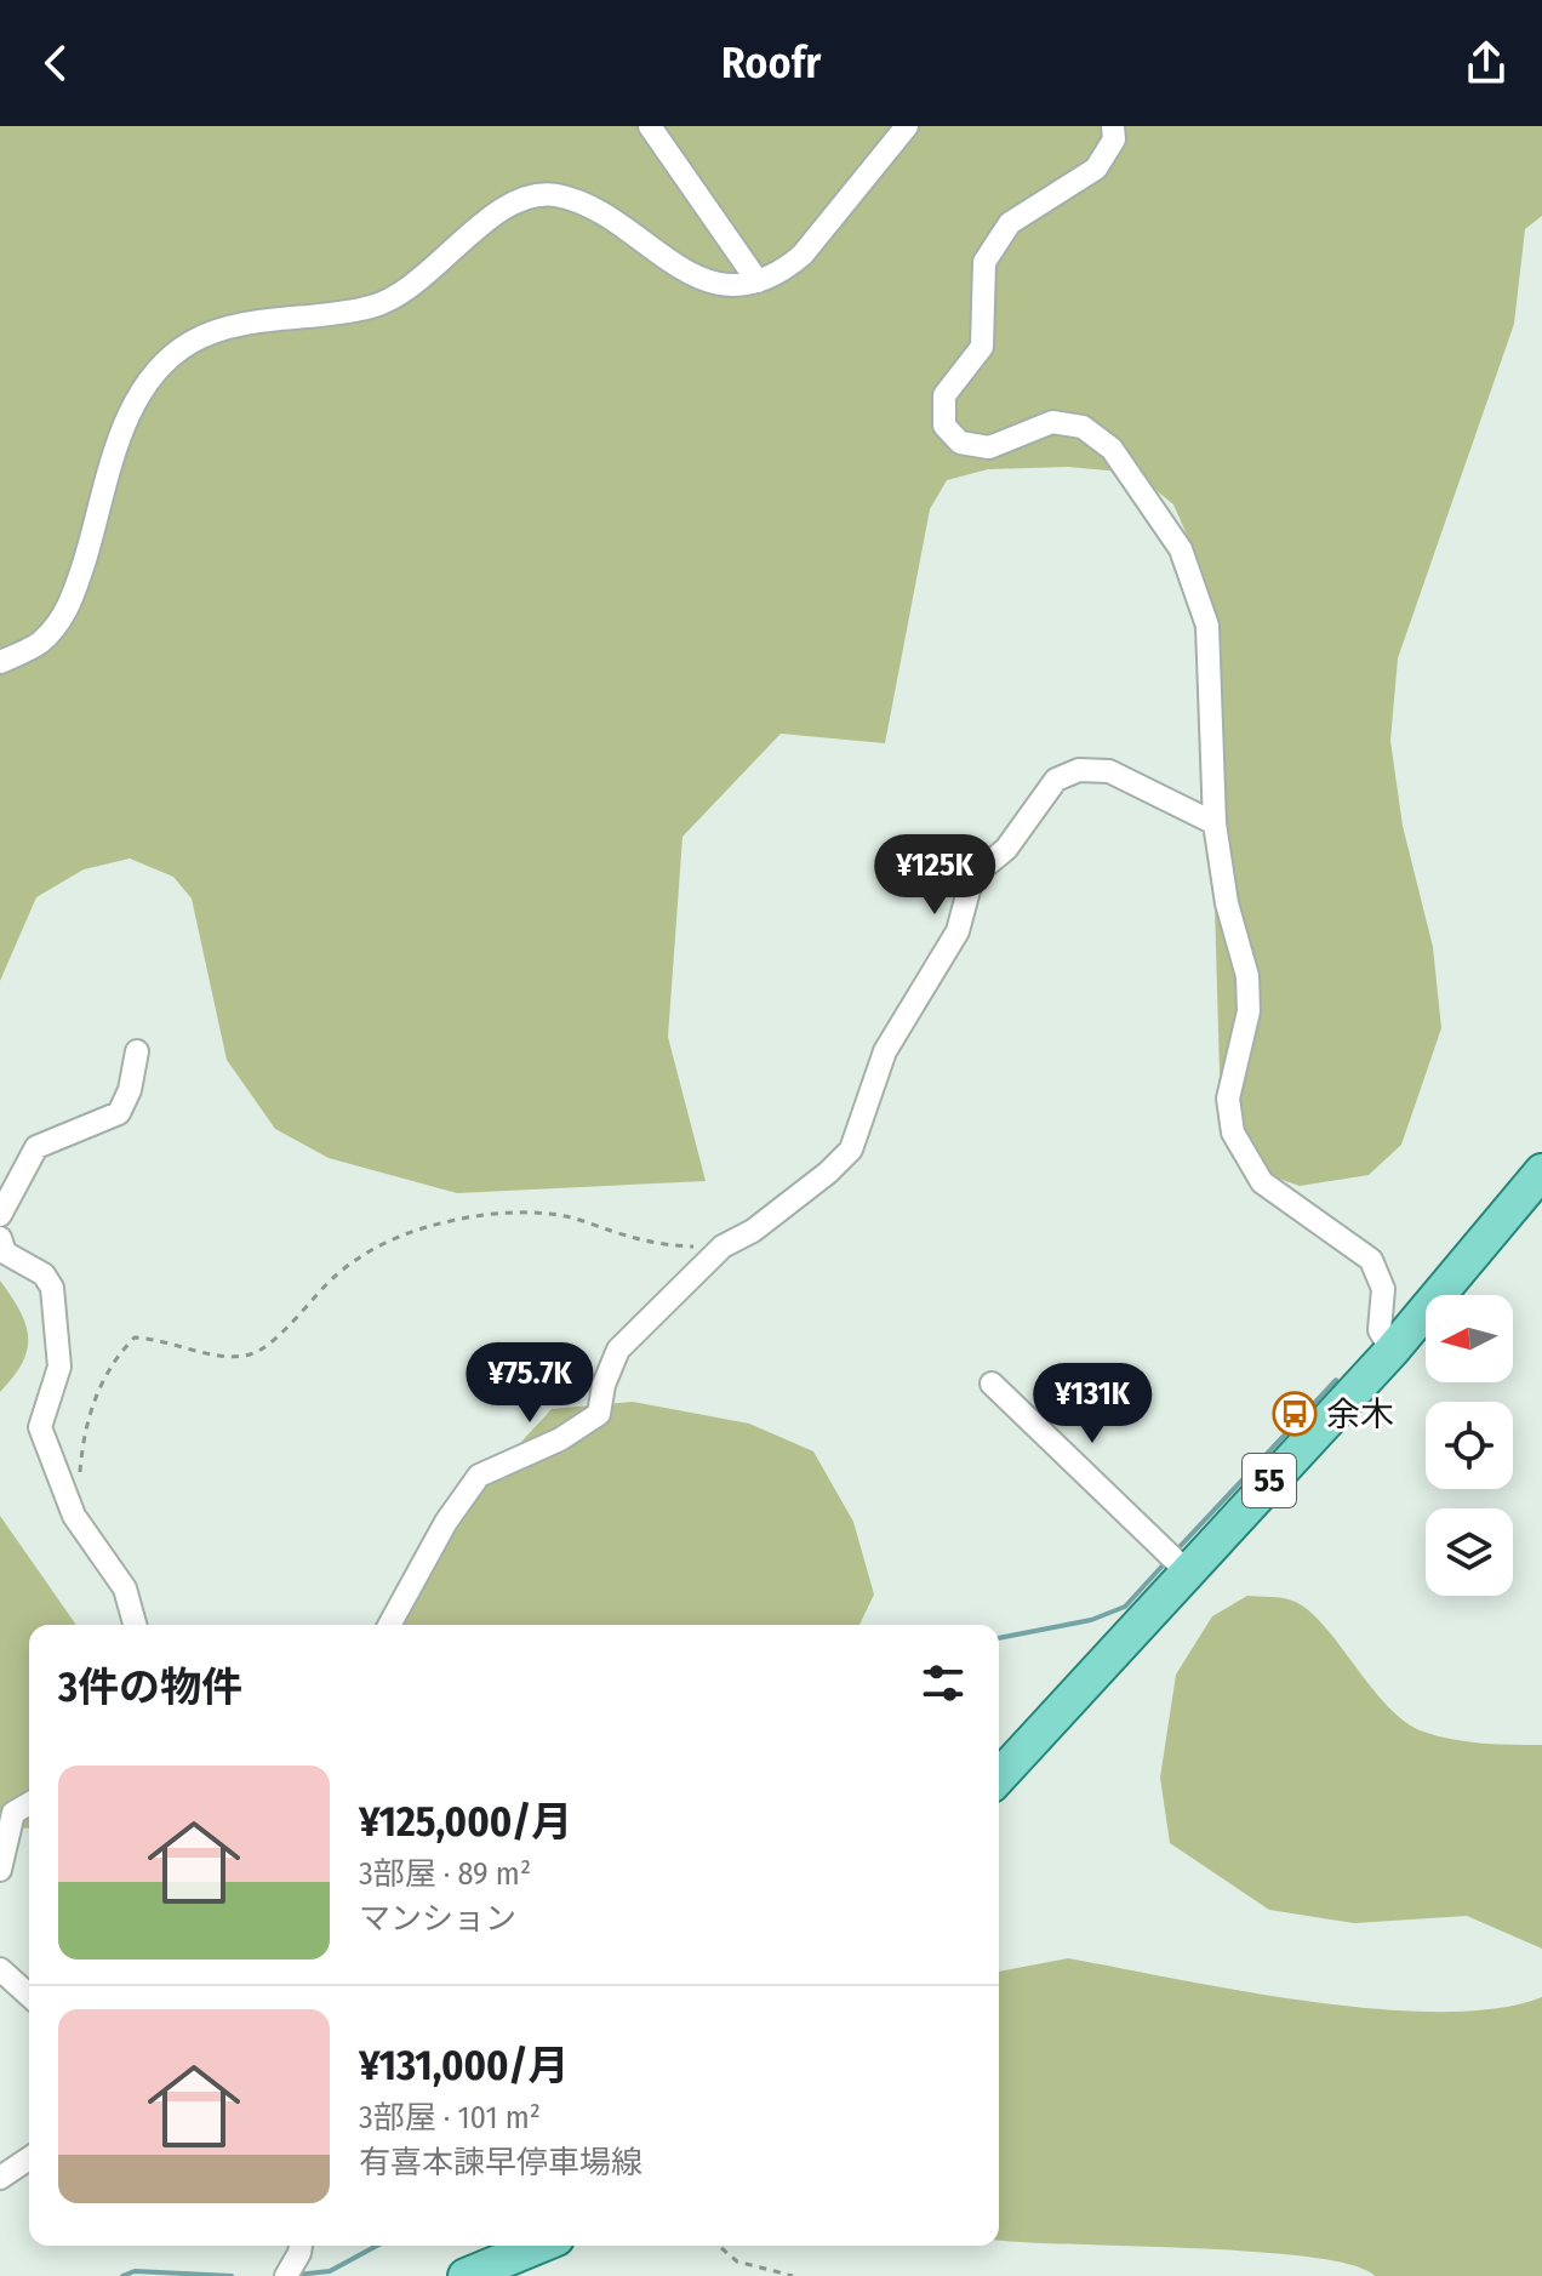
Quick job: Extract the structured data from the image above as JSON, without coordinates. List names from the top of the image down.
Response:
{
  "streets": {
    "main road": ["55"]
  },
  "places": {
    "bus stop": ["余木"]
  },
  "north": "left",
  "page": {
    "header": "Roofr",
    "price": ["¥125K", "¥75.7K", "¥131K"],
    "heading": "3件の物件",
    "list": [
      {
        "name": "¥125,000/月",
        "note": "3部屋 · 89 m² · マンション"
      },
      {
        "name": "¥131,000/月",
        "note": "3部屋 · 101 m² · 有喜本諫早停車場線"
      }
    ]
  }
}
